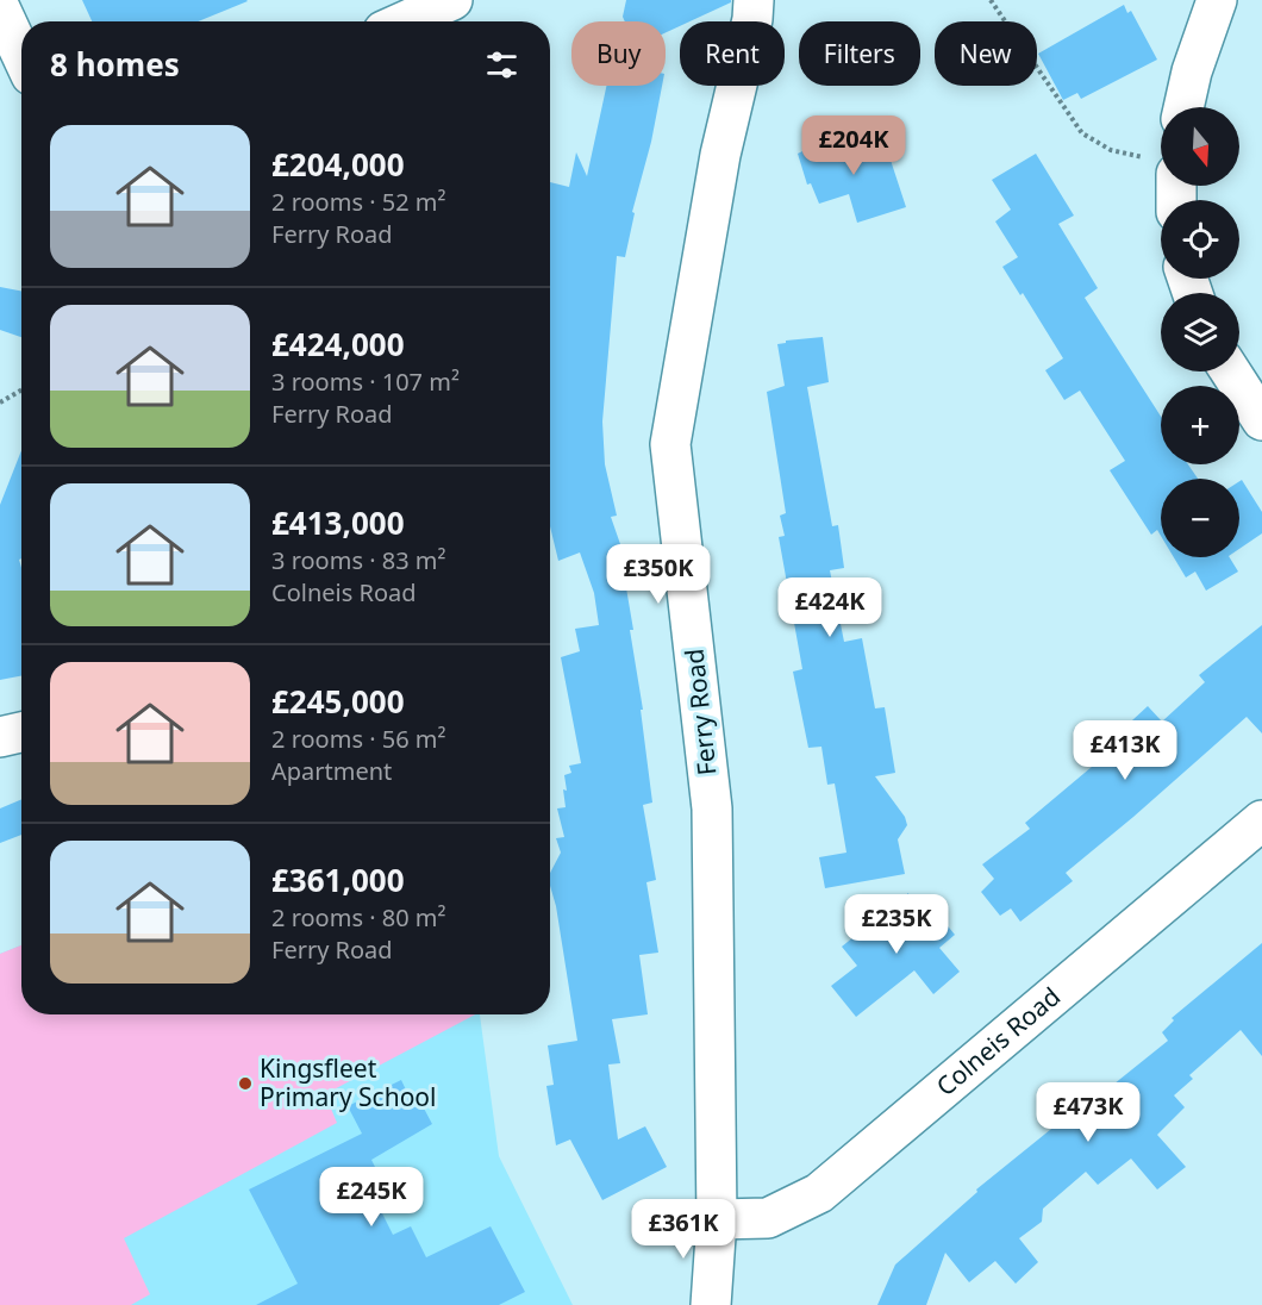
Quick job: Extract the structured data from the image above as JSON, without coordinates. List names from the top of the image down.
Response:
{
  "streets": {
    "street": ["Ferry Road", "Colneis Road"]
  },
  "crossings": [
    ["Ferry Road", "Colneis Road"]
  ],
  "places": ["Kingsfleet Primary School"],
  "north": "bottom",
  "page": {
    "chip": [
      "Buy",
      "Rent",
      "Filters",
      "New"
    ],
    "heading": "8 homes",
    "map_buttons": ["+", "−"],
    "list": [
      {
        "name": "£204,000",
        "note": "2 rooms · 52 m² · Ferry Road"
      },
      {
        "name": "£424,000",
        "note": "3 rooms · 107 m² · Ferry Road"
      },
      {
        "name": "£413,000",
        "note": "3 rooms · 83 m² · Colneis Road"
      },
      {
        "name": "£245,000",
        "note": "2 rooms · 56 m² · Apartment"
      },
      {
        "name": "£361,000",
        "note": "2 rooms · 80 m² · Ferry Road"
      }
    ],
    "price": [
      "£204K",
      "£350K",
      "£424K",
      "£413K",
      "£235K",
      "£473K",
      "£245K",
      "£361K"
    ]
  }
}
